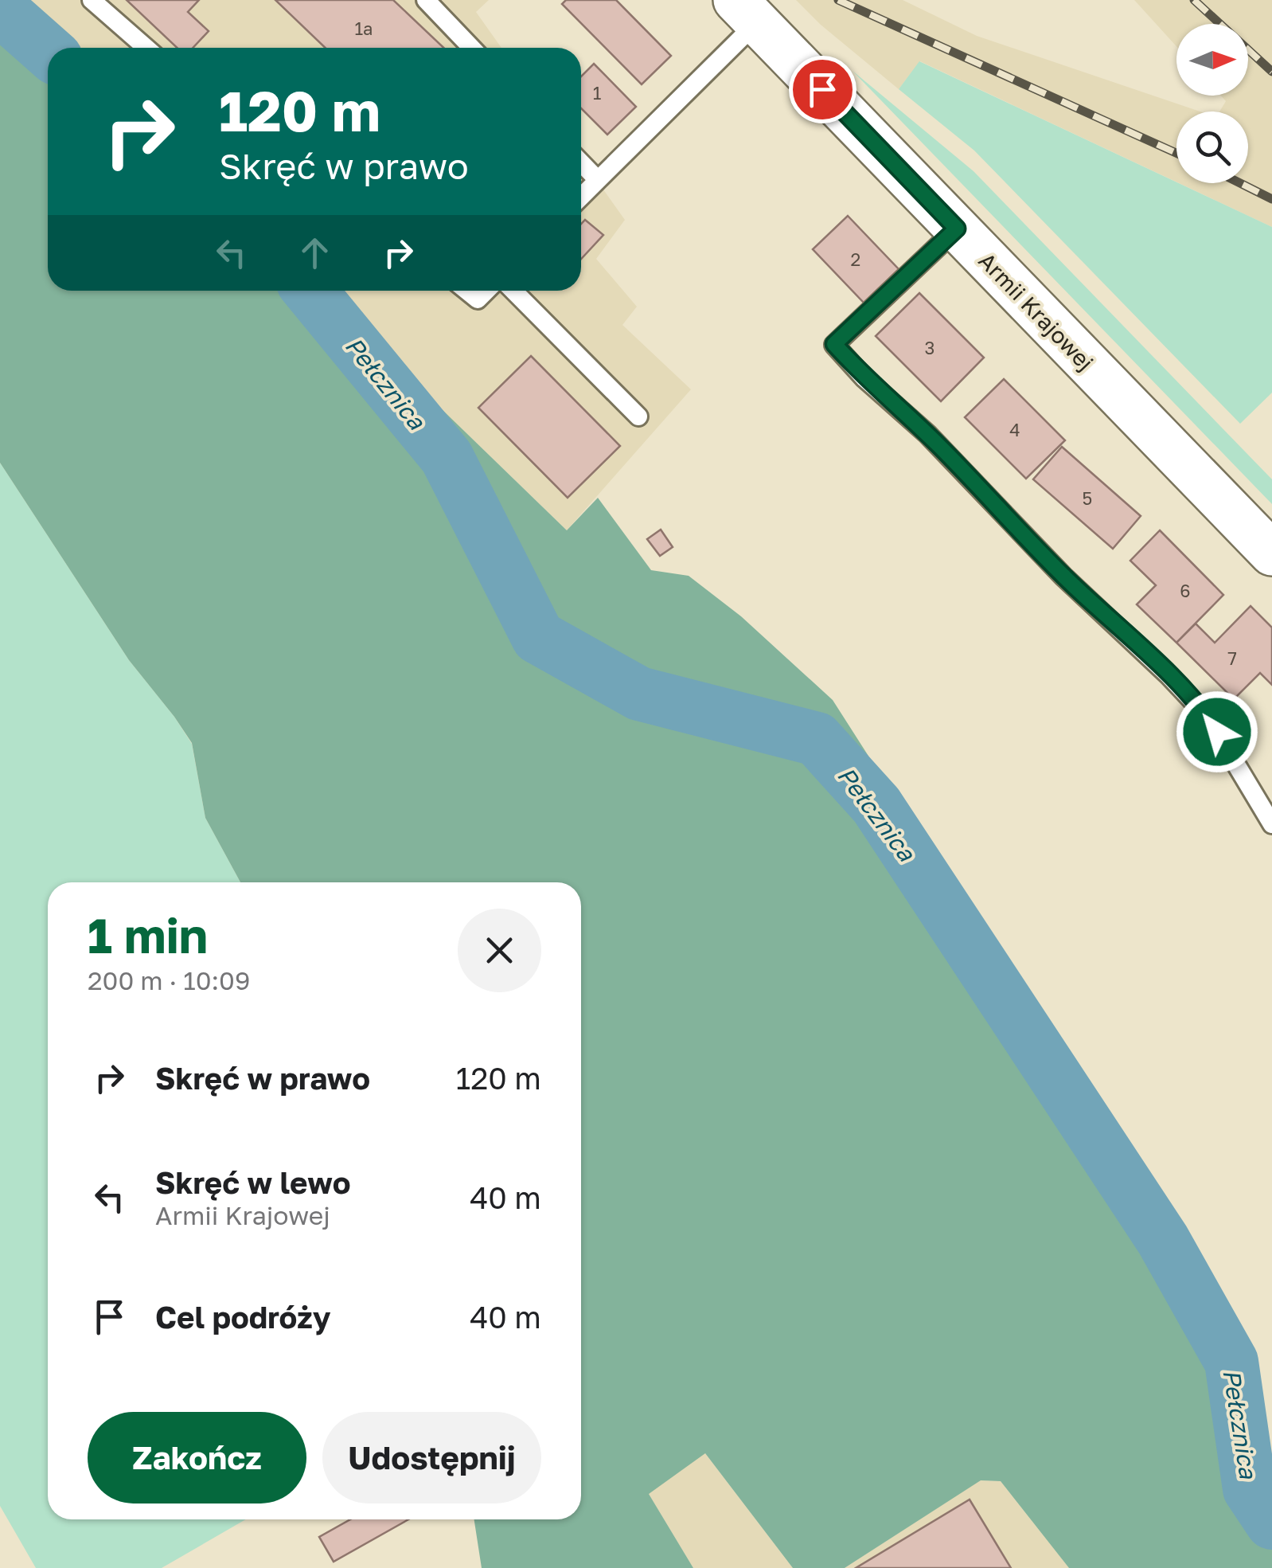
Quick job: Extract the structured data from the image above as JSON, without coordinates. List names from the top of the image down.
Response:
{
  "streets": {
    "main road": ["Armii Krajowej"]
  },
  "water": ["Pełcznica"],
  "house_numbers": [
    "1a",
    "1",
    "2",
    "3",
    "4",
    "5",
    "6",
    "7"
  ],
  "north": "right",
  "page": {
    "turn": ["120 m", "Skręć w prawo"],
    "heading": ["1 min", "200 m · 10:09"],
    "list": [
      {
        "name": "Skręć w prawo",
        "value": "120 m"
      },
      {
        "name": "Skręć w lewo",
        "note": "Armii Krajowej",
        "value": "40 m"
      },
      {
        "name": "Cel podróży",
        "value": "40 m"
      }
    ],
    "buttons": ["Zakończ", "Udostępnij"]
  }
}
